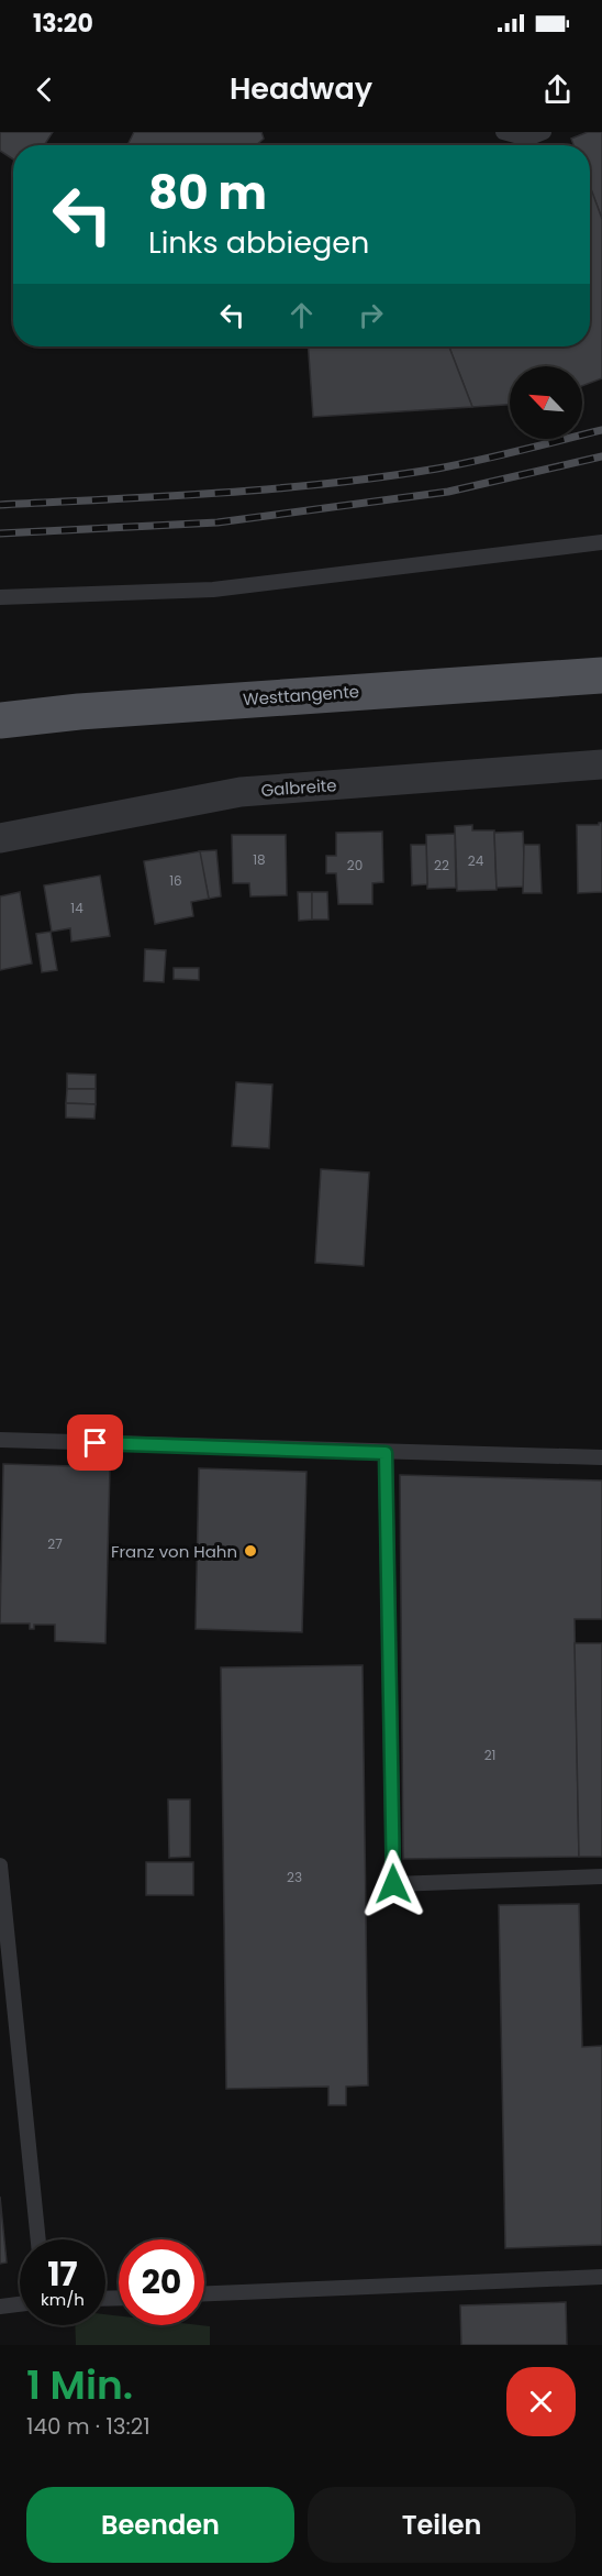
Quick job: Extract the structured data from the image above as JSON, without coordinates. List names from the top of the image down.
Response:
{
  "streets": {
    "main road": ["Westtangente"],
    "street": ["Galbreite"]
  },
  "places": ["Franz von Hahn"],
  "house_numbers": [
    "18",
    "24",
    "20",
    "22",
    "16",
    "14",
    "27",
    "21",
    "23"
  ],
  "north": "top left",
  "page": {
    "status": "13:20",
    "header": "Headway",
    "turn": ["80 m", "Links abbiegen"],
    "speed": "17 km/h",
    "limit": "20",
    "heading": ["1 Min.", "140 m · 13:21"],
    "buttons": ["Beenden", "Teilen"]
  }
}
